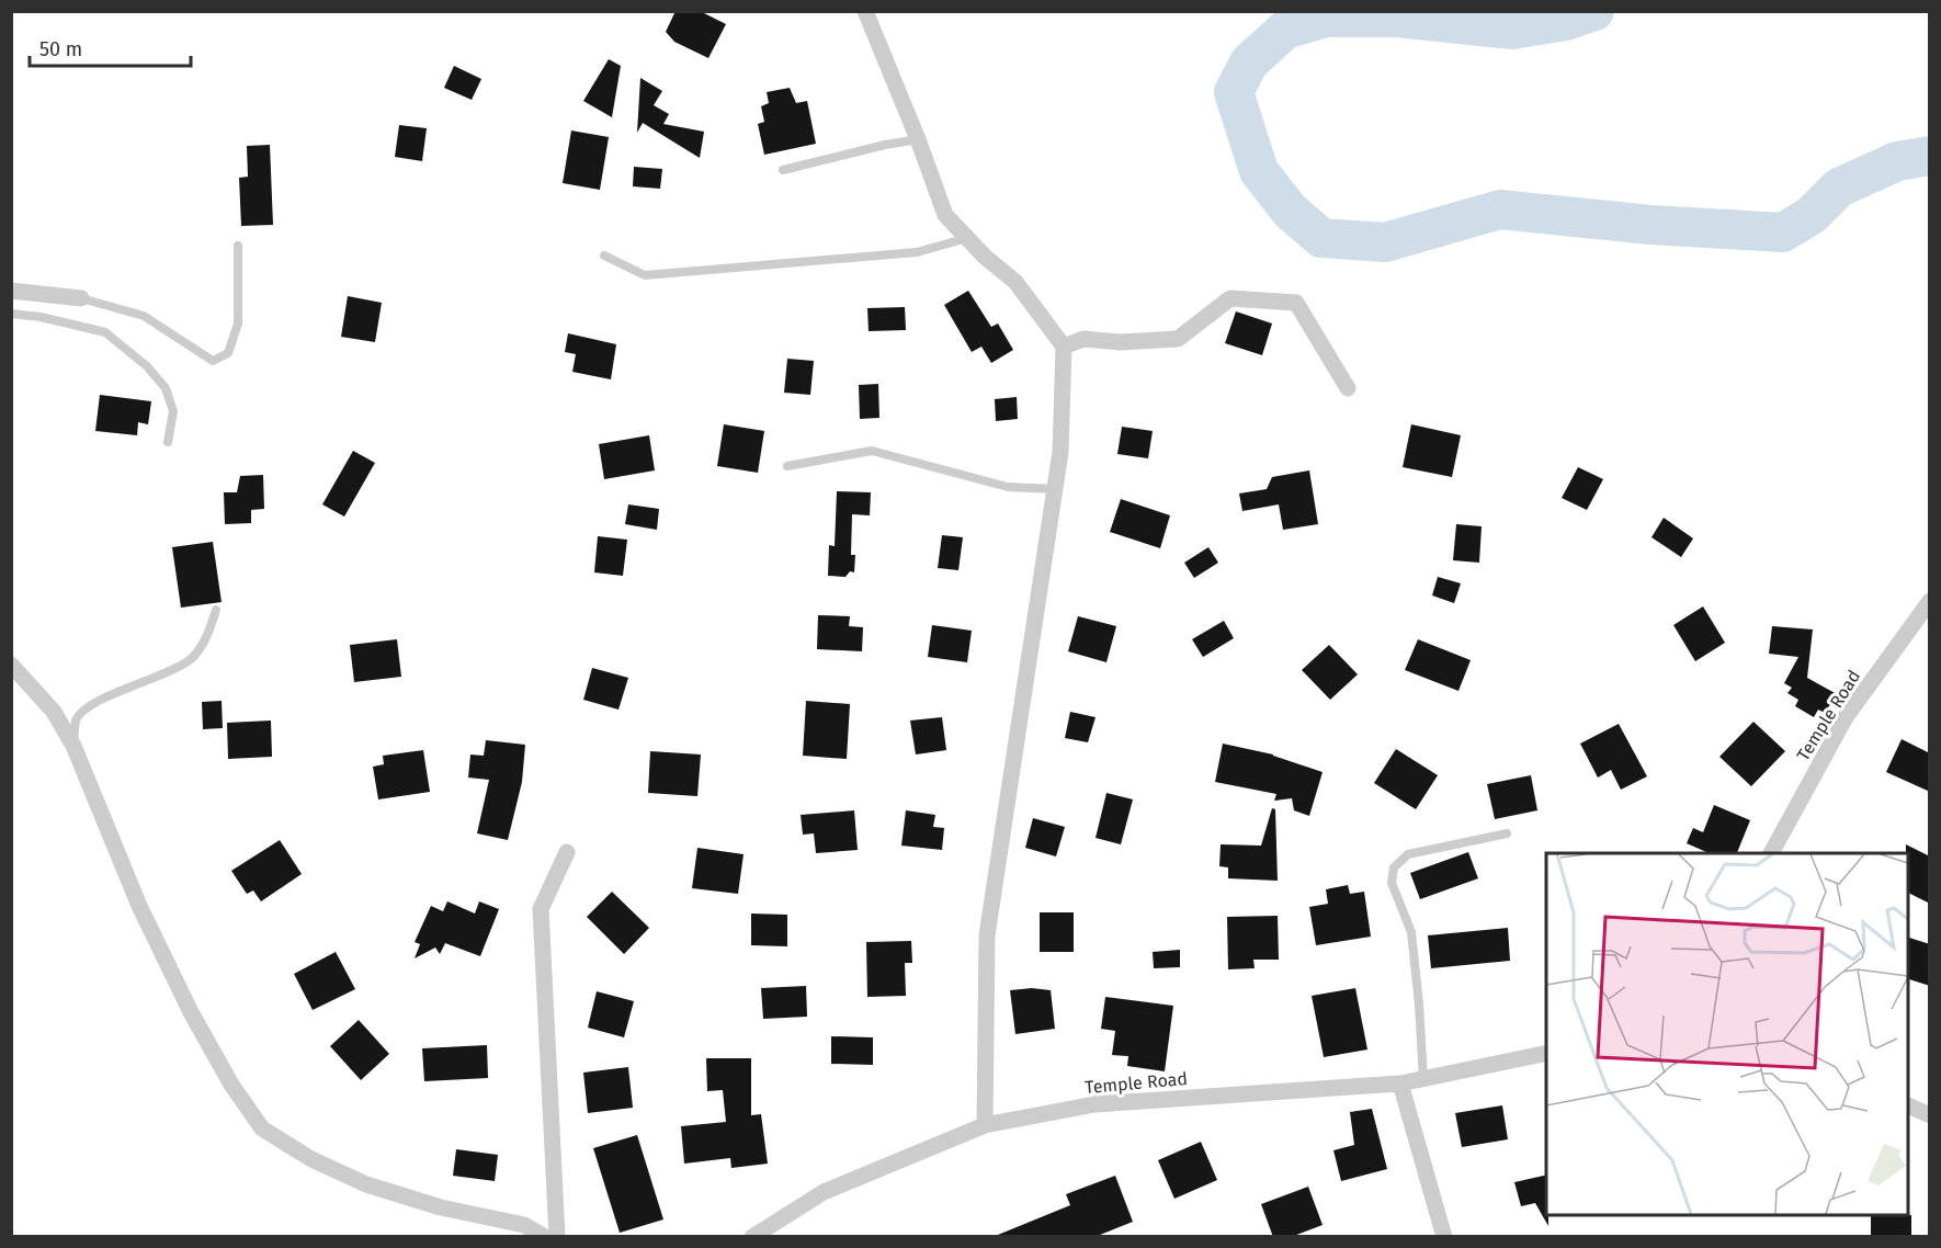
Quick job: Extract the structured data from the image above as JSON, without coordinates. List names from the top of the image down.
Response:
{
  "streets": {
    "street": ["Temple Road"]
  },
  "scale_bar": "50 m"
}
